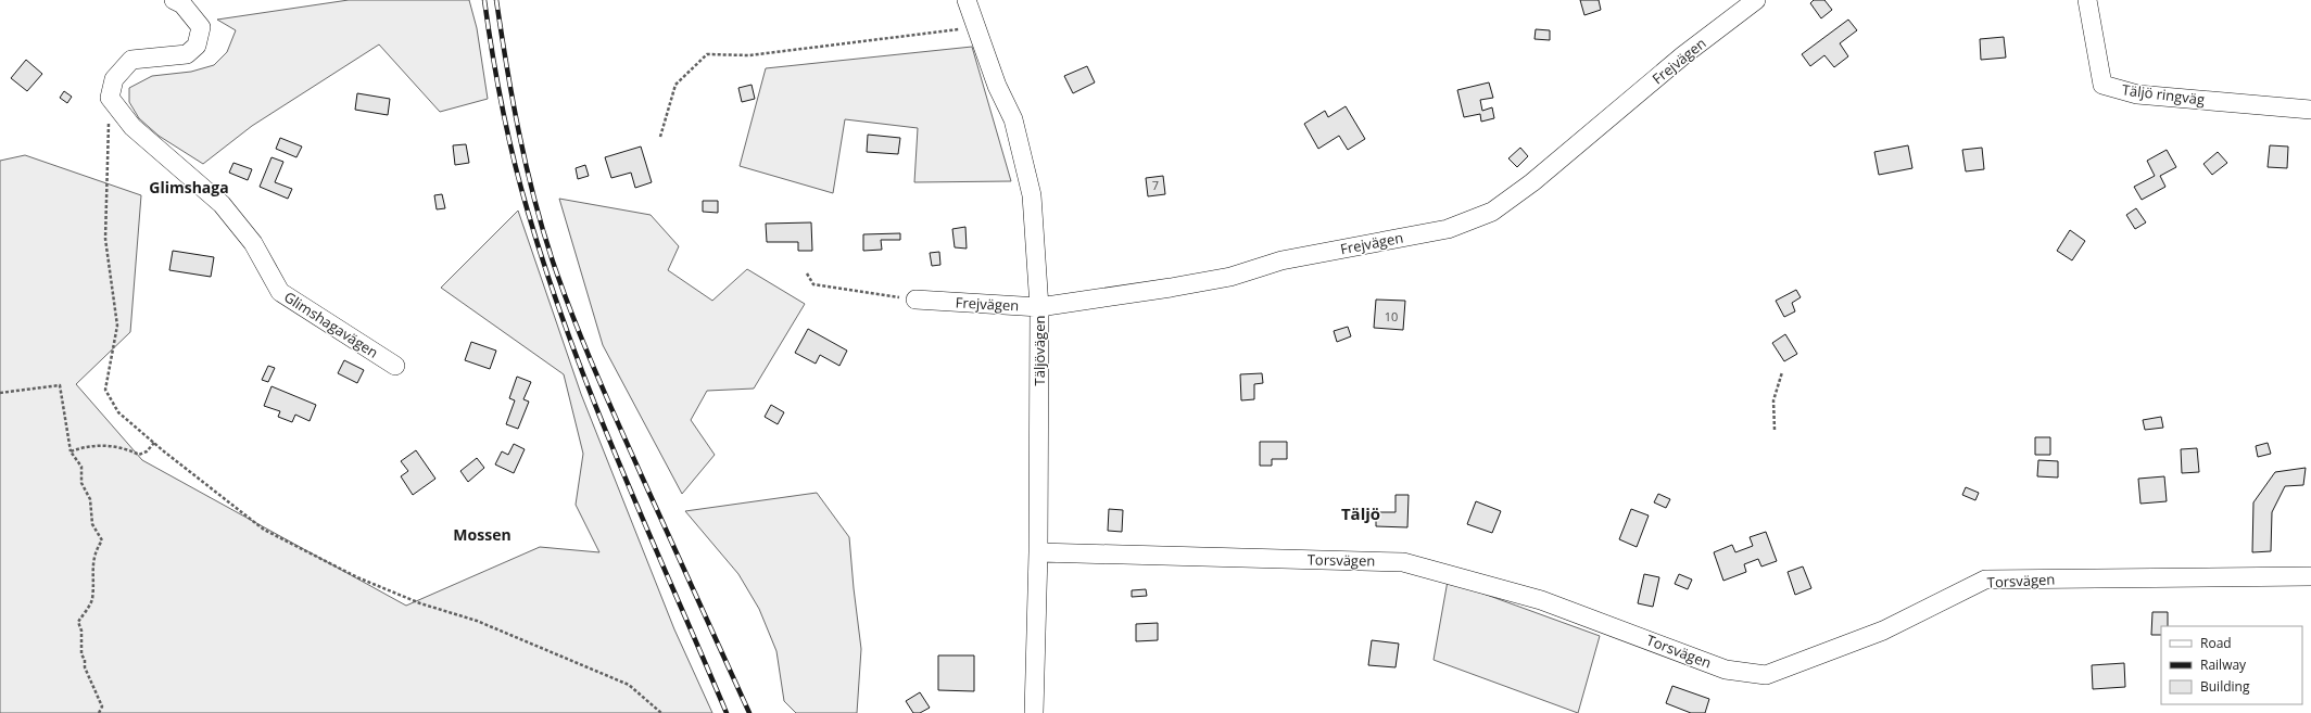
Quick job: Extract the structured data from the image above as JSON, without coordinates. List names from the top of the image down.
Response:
{
  "streets": {
    "street": [
      "Frejvägen",
      "Täljö ringväg",
      "Glimshagavägen",
      "Täljövägen",
      "Torsvägen"
    ]
  },
  "crossings": [
    ["Frejvägen", "Täljövägen"],
    ["Täljövägen", "Torsvägen"]
  ],
  "districts": ["Glimshaga", "Täljö", "Mossen"],
  "house_numbers": ["7", "10"],
  "legend": ["Road", "Railway", "Building"]
}
